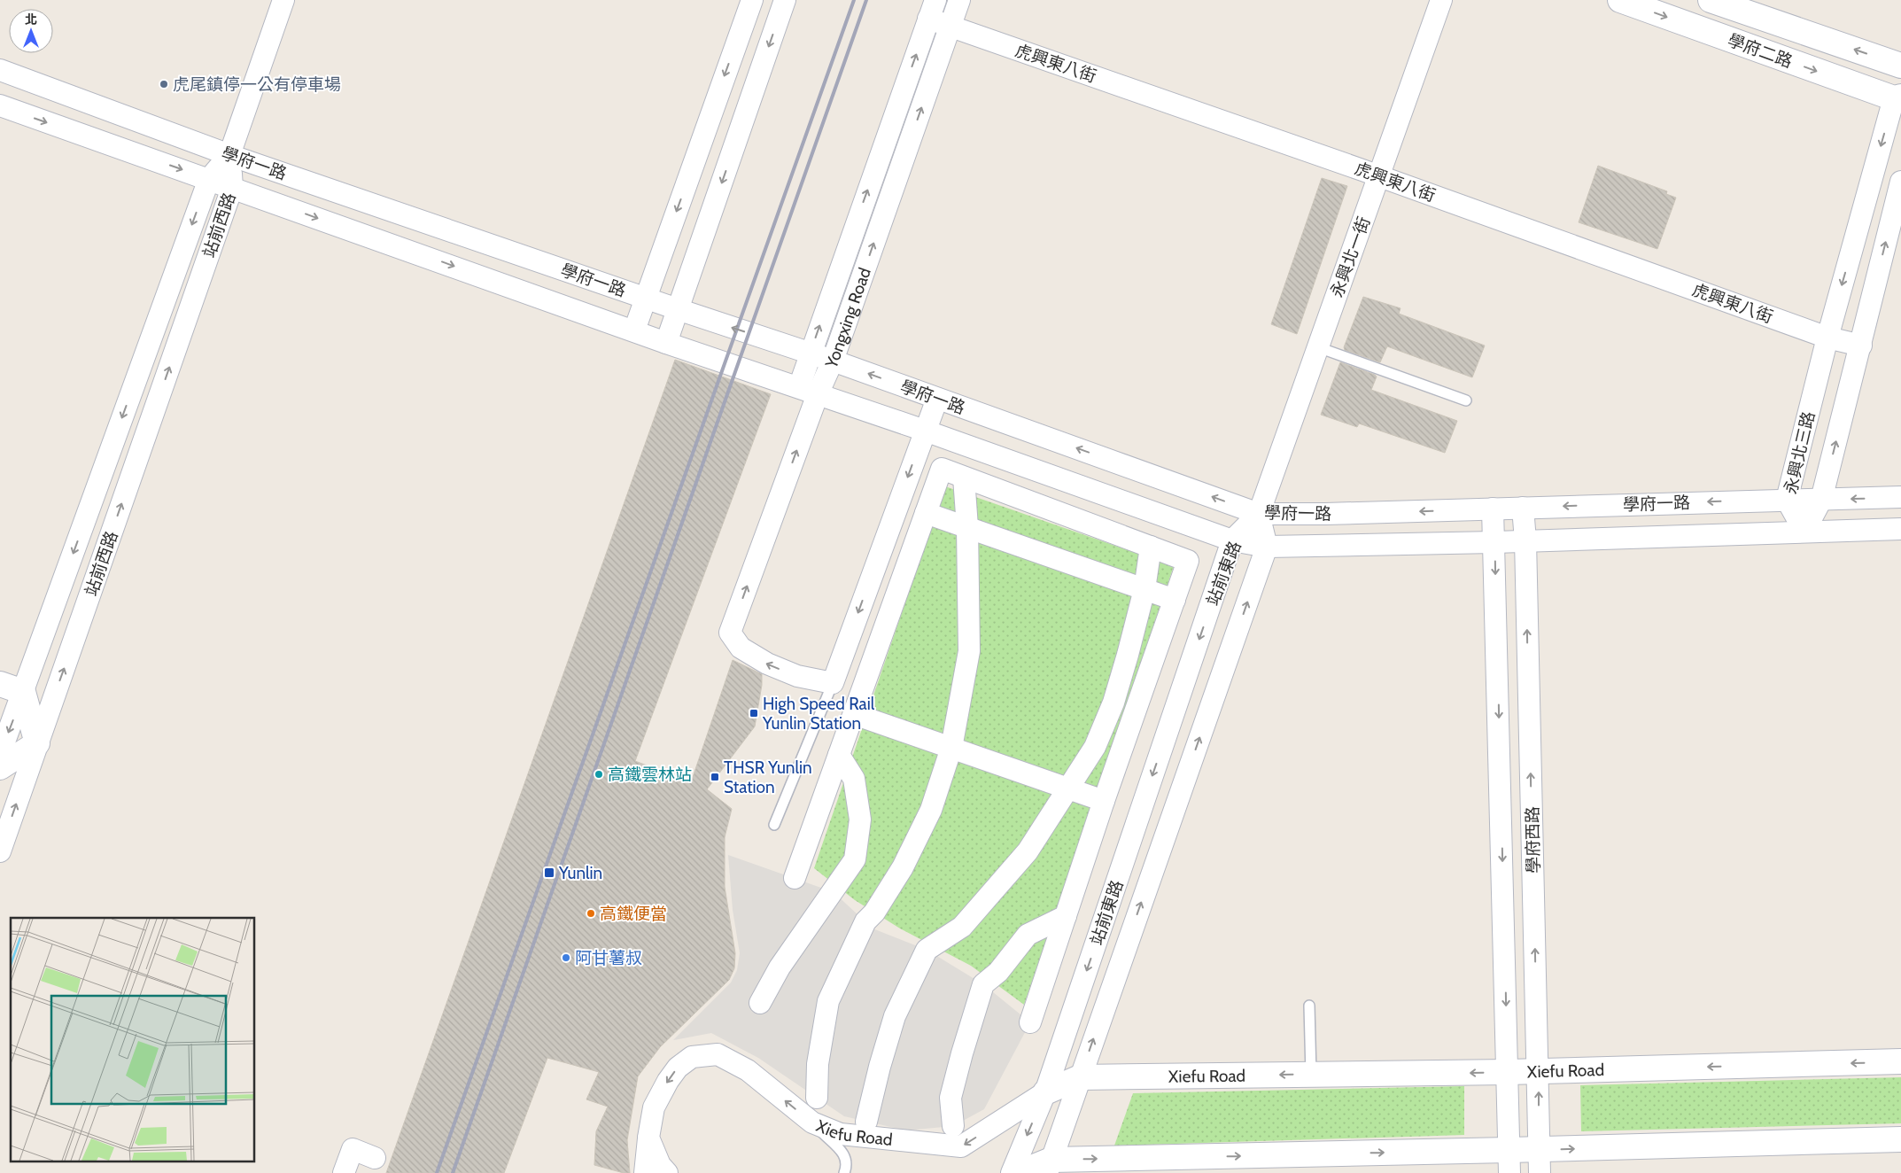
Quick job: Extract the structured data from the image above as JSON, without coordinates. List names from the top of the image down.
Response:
{
  "streets": {
    "street": [
      "學府二路",
      "虎興東八街",
      "學府一路",
      "站前西路",
      "永興北一街",
      "Yongxing Road",
      "永興北三路",
      "站前東路",
      "學府西路",
      "Xiefu Road"
    ]
  },
  "crossings": [
    ["學府二路", "永興北三路"],
    ["虎興東八街", "永興北一街"],
    ["虎興東八街", "Yongxing Road"],
    ["虎興東八街", "永興北三路"],
    ["學府一路", "站前西路"],
    ["學府一路", "永興北一街"],
    ["學府一路", "Yongxing Road"],
    ["學府一路", "永興北三路"],
    ["學府一路", "站前東路"],
    ["學府一路", "學府西路"],
    ["永興北一街", "站前東路"],
    ["站前東路", "Xiefu Road"],
    ["學府西路", "Xiefu Road"]
  ],
  "places": {
    "other": [
      "虎尾鎮停一公有停車場",
      "高鐵雲林站",
      "高鐵便當",
      "阿甘薯叔"
    ],
    "transit": ["High Speed Rail Yunlin Station", "THSR Yunlin Station", "Yunlin"]
  },
  "north": "top"
}
